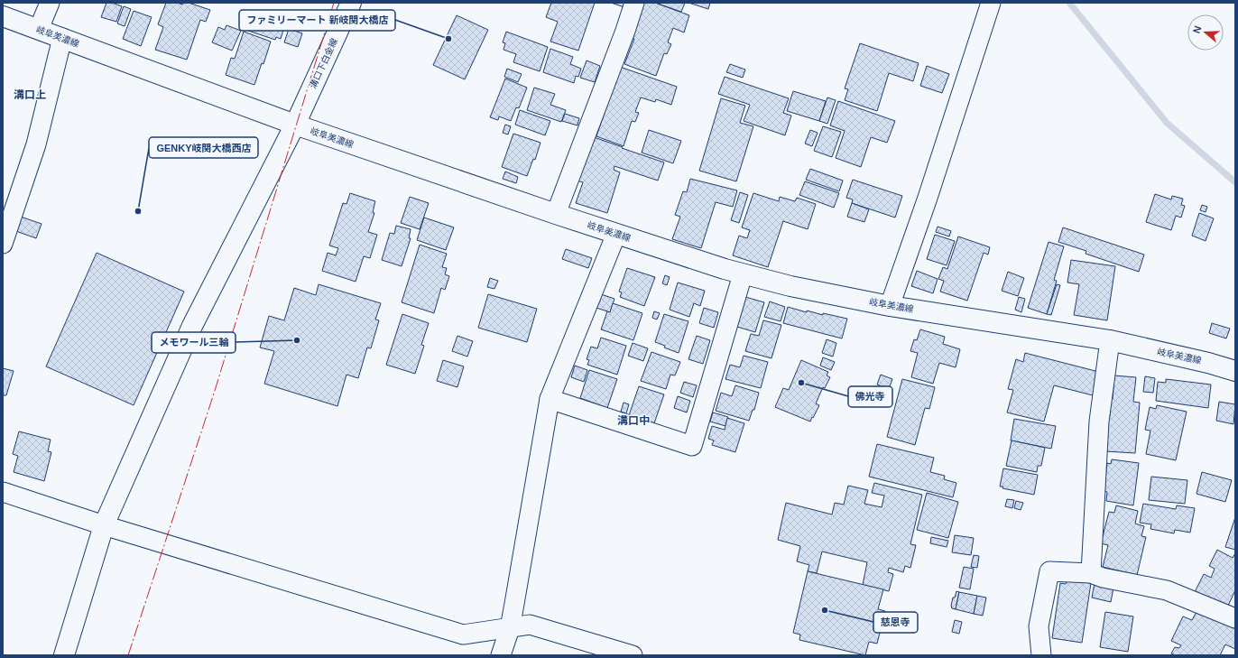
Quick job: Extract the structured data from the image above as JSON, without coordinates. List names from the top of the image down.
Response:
{
  "streets": {
    "main road": ["岐阜美濃線", "溝口下白金線"]
  },
  "crossings": [
    ["岐阜美濃線", "溝口下白金線"]
  ],
  "districts": ["溝口上", "溝口中"],
  "places": [
    "ファミリーマート 新岐関大橋店",
    "GENKY岐関大橋西店",
    "メモワール三輪",
    "佛光寺",
    "慈恩寺"
  ],
  "north": "left"
}
